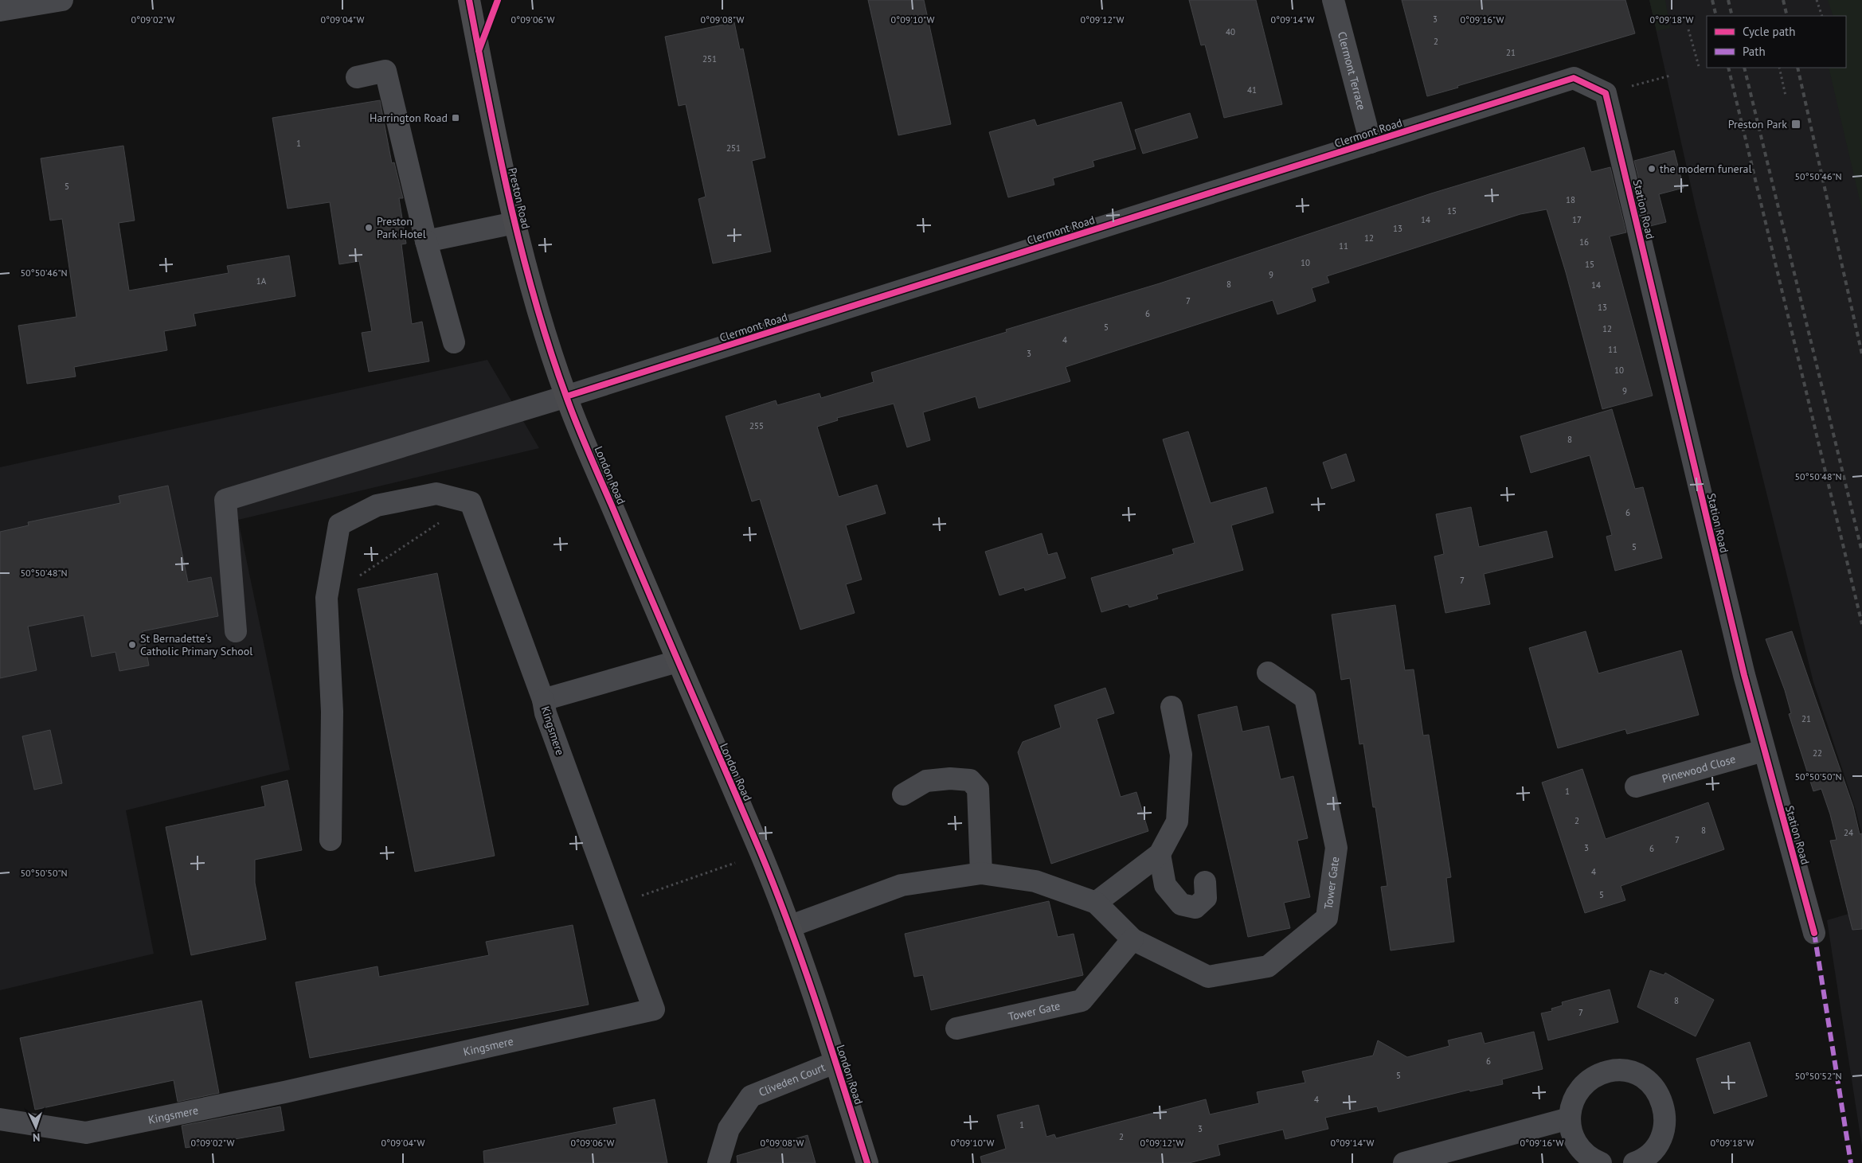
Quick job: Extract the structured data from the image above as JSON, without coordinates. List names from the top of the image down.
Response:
{
  "streets": {
    "highway": ["Preston Road", "London Road"],
    "street": [
      "Clermont Terrace",
      "Clermont Road",
      "Station Road",
      "Kingsmere",
      "Pinewood Close",
      "Tower Gate",
      "Cliveden Court"
    ]
  },
  "crossings": [
    ["Clermont Terrace", "Clermont Road"],
    ["Clermont Road", "Preston Road"],
    ["Clermont Road", "Station Road"],
    ["Clermont Road", "London Road"],
    ["Preston Road", "London Road"],
    ["Station Road", "Pinewood Close"],
    ["London Road", "Kingsmere"],
    ["London Road", "Tower Gate"],
    ["London Road", "Cliveden Court"]
  ],
  "places": {
    "transit": ["Harrington Road", "Preston Park"],
    "other": ["the modern funeral", "Preston Park Hotel", "St Bernadette's Catholic Primary School"]
  },
  "house_numbers": [
    "3",
    "40",
    "2",
    "21",
    "251",
    "41",
    "1",
    "251",
    "5",
    "18",
    "15",
    "14",
    "17",
    "13",
    "12",
    "16",
    "11",
    "10",
    "15",
    "9",
    "1A",
    "8",
    "14",
    "7",
    "13",
    "6",
    "5",
    "12",
    "4",
    "11",
    "3",
    "10",
    "9",
    "255",
    "8",
    "6",
    "5",
    "7",
    "21",
    "22",
    "1",
    "2",
    "8",
    "24",
    "7",
    "3",
    "6",
    "4",
    "5",
    "8",
    "7",
    "6",
    "5",
    "4",
    "1",
    "3",
    "2"
  ],
  "legend": ["Cycle path", "Path"],
  "north": "bottom",
  "coordinates": [
    "0°09'02\"W",
    "0°09'04\"W",
    "0°09'06\"W",
    "0°09'08\"W",
    "0°09'10\"W",
    "0°09'12\"W",
    "0°09'14\"W",
    "0°09'16\"W",
    "0°09'18\"W",
    "50°50'46\"N",
    "50°50'48\"N",
    "50°50'50\"N",
    "50°50'52\"N"
  ]
}
